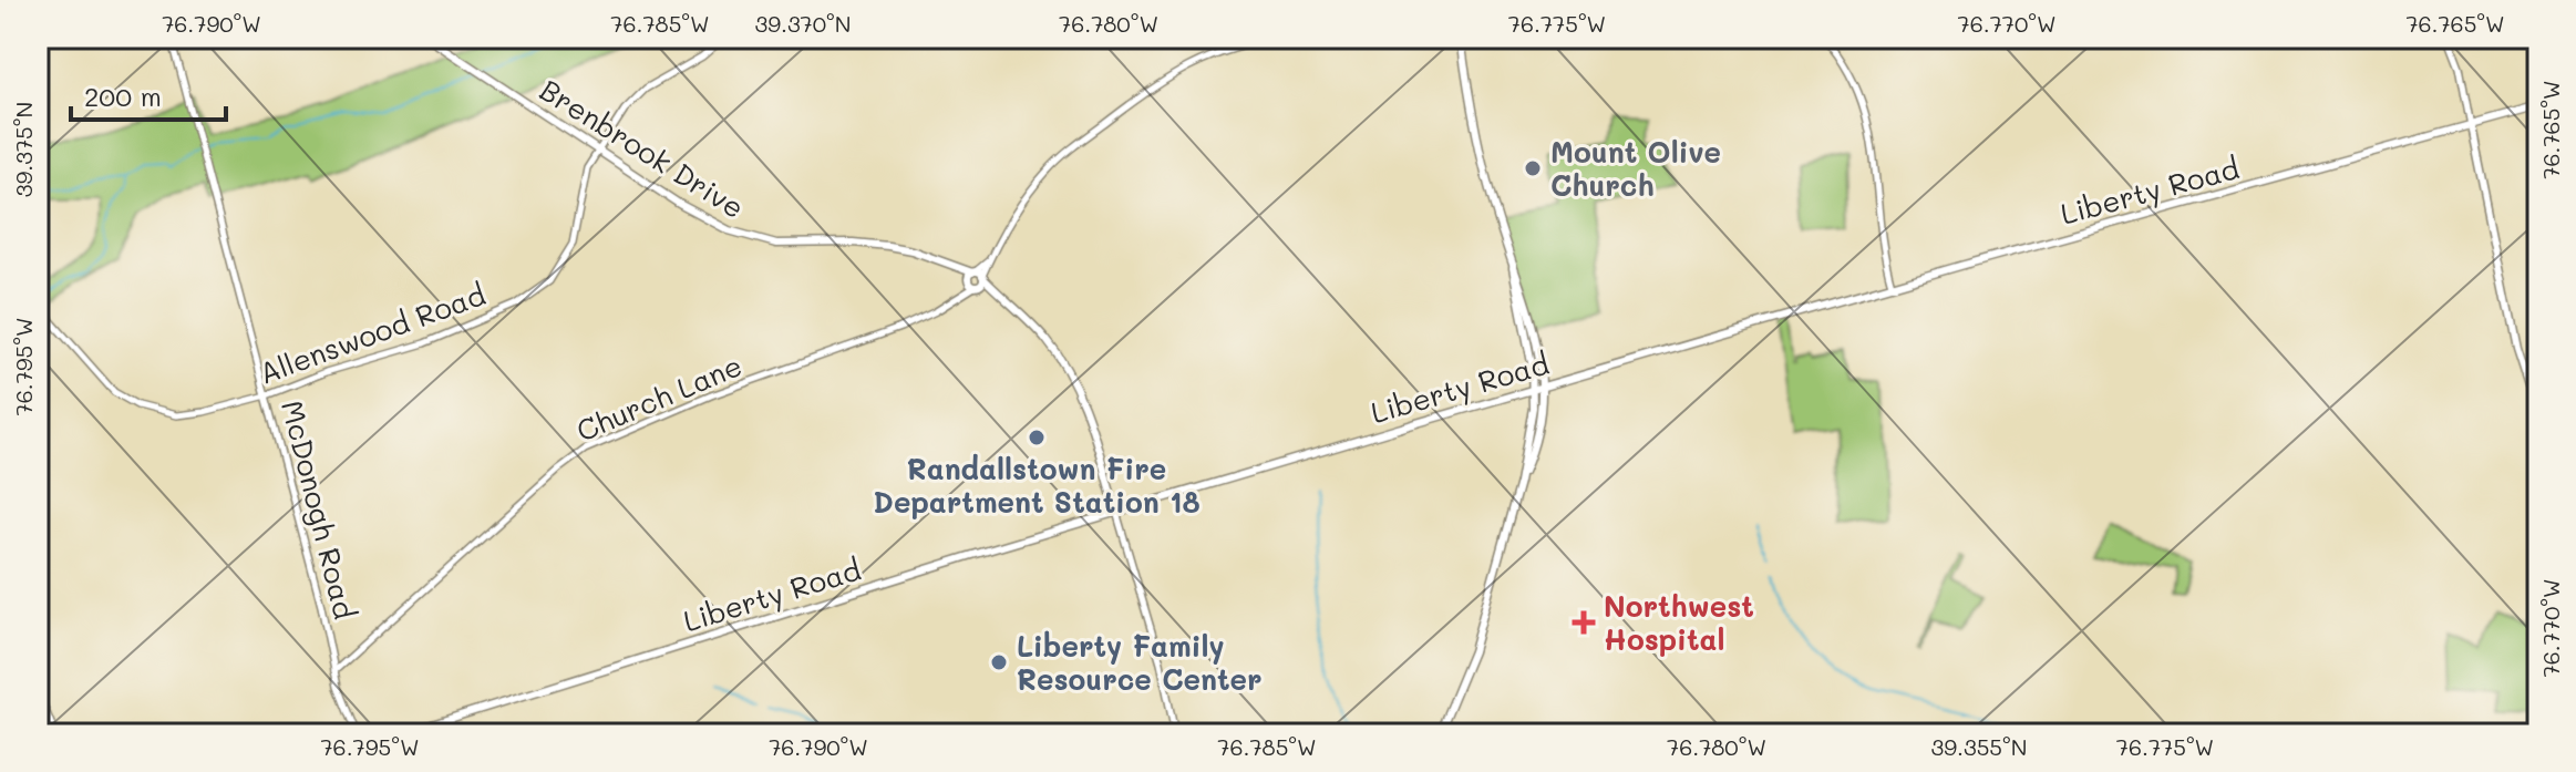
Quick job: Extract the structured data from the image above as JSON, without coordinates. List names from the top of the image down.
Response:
{
  "streets": {
    "main road": ["Brenbrook Drive", "Liberty Road"],
    "street": ["Allenswood Road", "Church Lane", "McDonogh Road"]
  },
  "crossings": [
    ["Brenbrook Drive", "Liberty Road"],
    ["Brenbrook Drive", "Allenswood Road"],
    ["Brenbrook Drive", "Church Lane"],
    ["Allenswood Road", "McDonogh Road"],
    ["Church Lane", "McDonogh Road"]
  ],
  "places": {
    "other": ["Mount Olive Church", "Randallstown Fire Department Station 18", "Liberty Family Resource Center"],
    "health": ["Northwest Hospital"]
  },
  "scale_bar": "200 m",
  "coordinates": [
    "76.790°W",
    "76.785°W",
    "39.370°N",
    "76.780°W",
    "76.775°W",
    "76.770°W",
    "76.765°W",
    "39.375°N",
    "76.795°W",
    "39.355°N"
  ]
}
